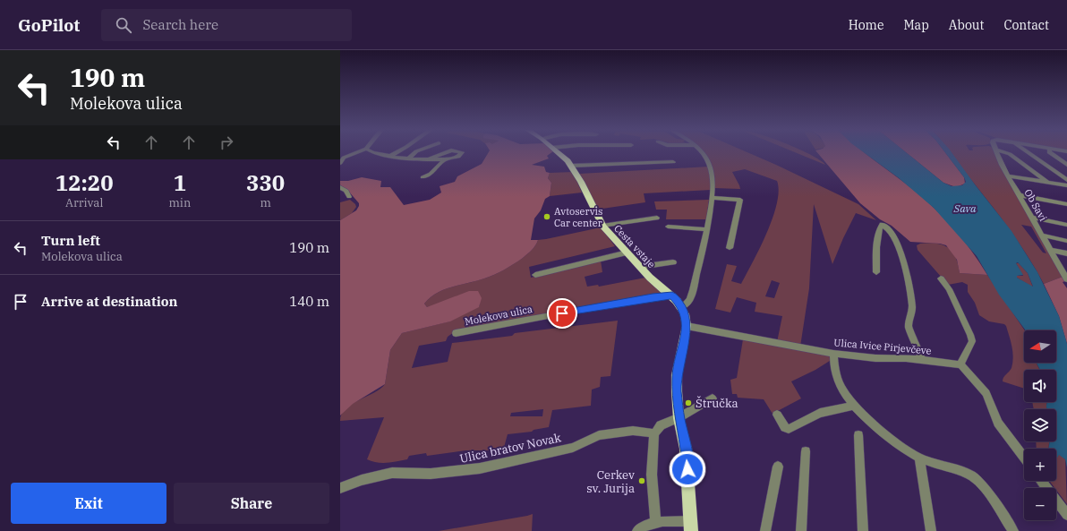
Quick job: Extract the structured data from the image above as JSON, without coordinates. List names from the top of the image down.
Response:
{
  "streets": {
    "main road": ["Cesta vstaje"],
    "street": [
      "Ob Savi",
      "Molekova ulica",
      "Ulica Ivice Pirjevčeve",
      "Ulica bratov Novak"
    ]
  },
  "crossings": [
    ["Cesta vstaje", "Molekova ulica"]
  ],
  "water": ["Sava"],
  "places": ["Avtoservis Car center", "Štručka", "Cerkev sv. Jurija"],
  "north": "left",
  "page": {
    "header": "GoPilot",
    "search": "Search here",
    "nav": [
      "Home",
      "Map",
      "About",
      "Contact"
    ],
    "turn": ["190 m", "Molekova ulica"],
    "eta": [
      "12:20",
      "Arrival",
      "1",
      "min",
      "330",
      "m"
    ],
    "list": [
      {
        "name": "Turn left",
        "note": "Molekova ulica",
        "value": "190 m"
      },
      {
        "name": "Arrive at destination",
        "value": "140 m"
      }
    ],
    "map_buttons": ["+", "−"],
    "buttons": ["Exit", "Share"]
  }
}
